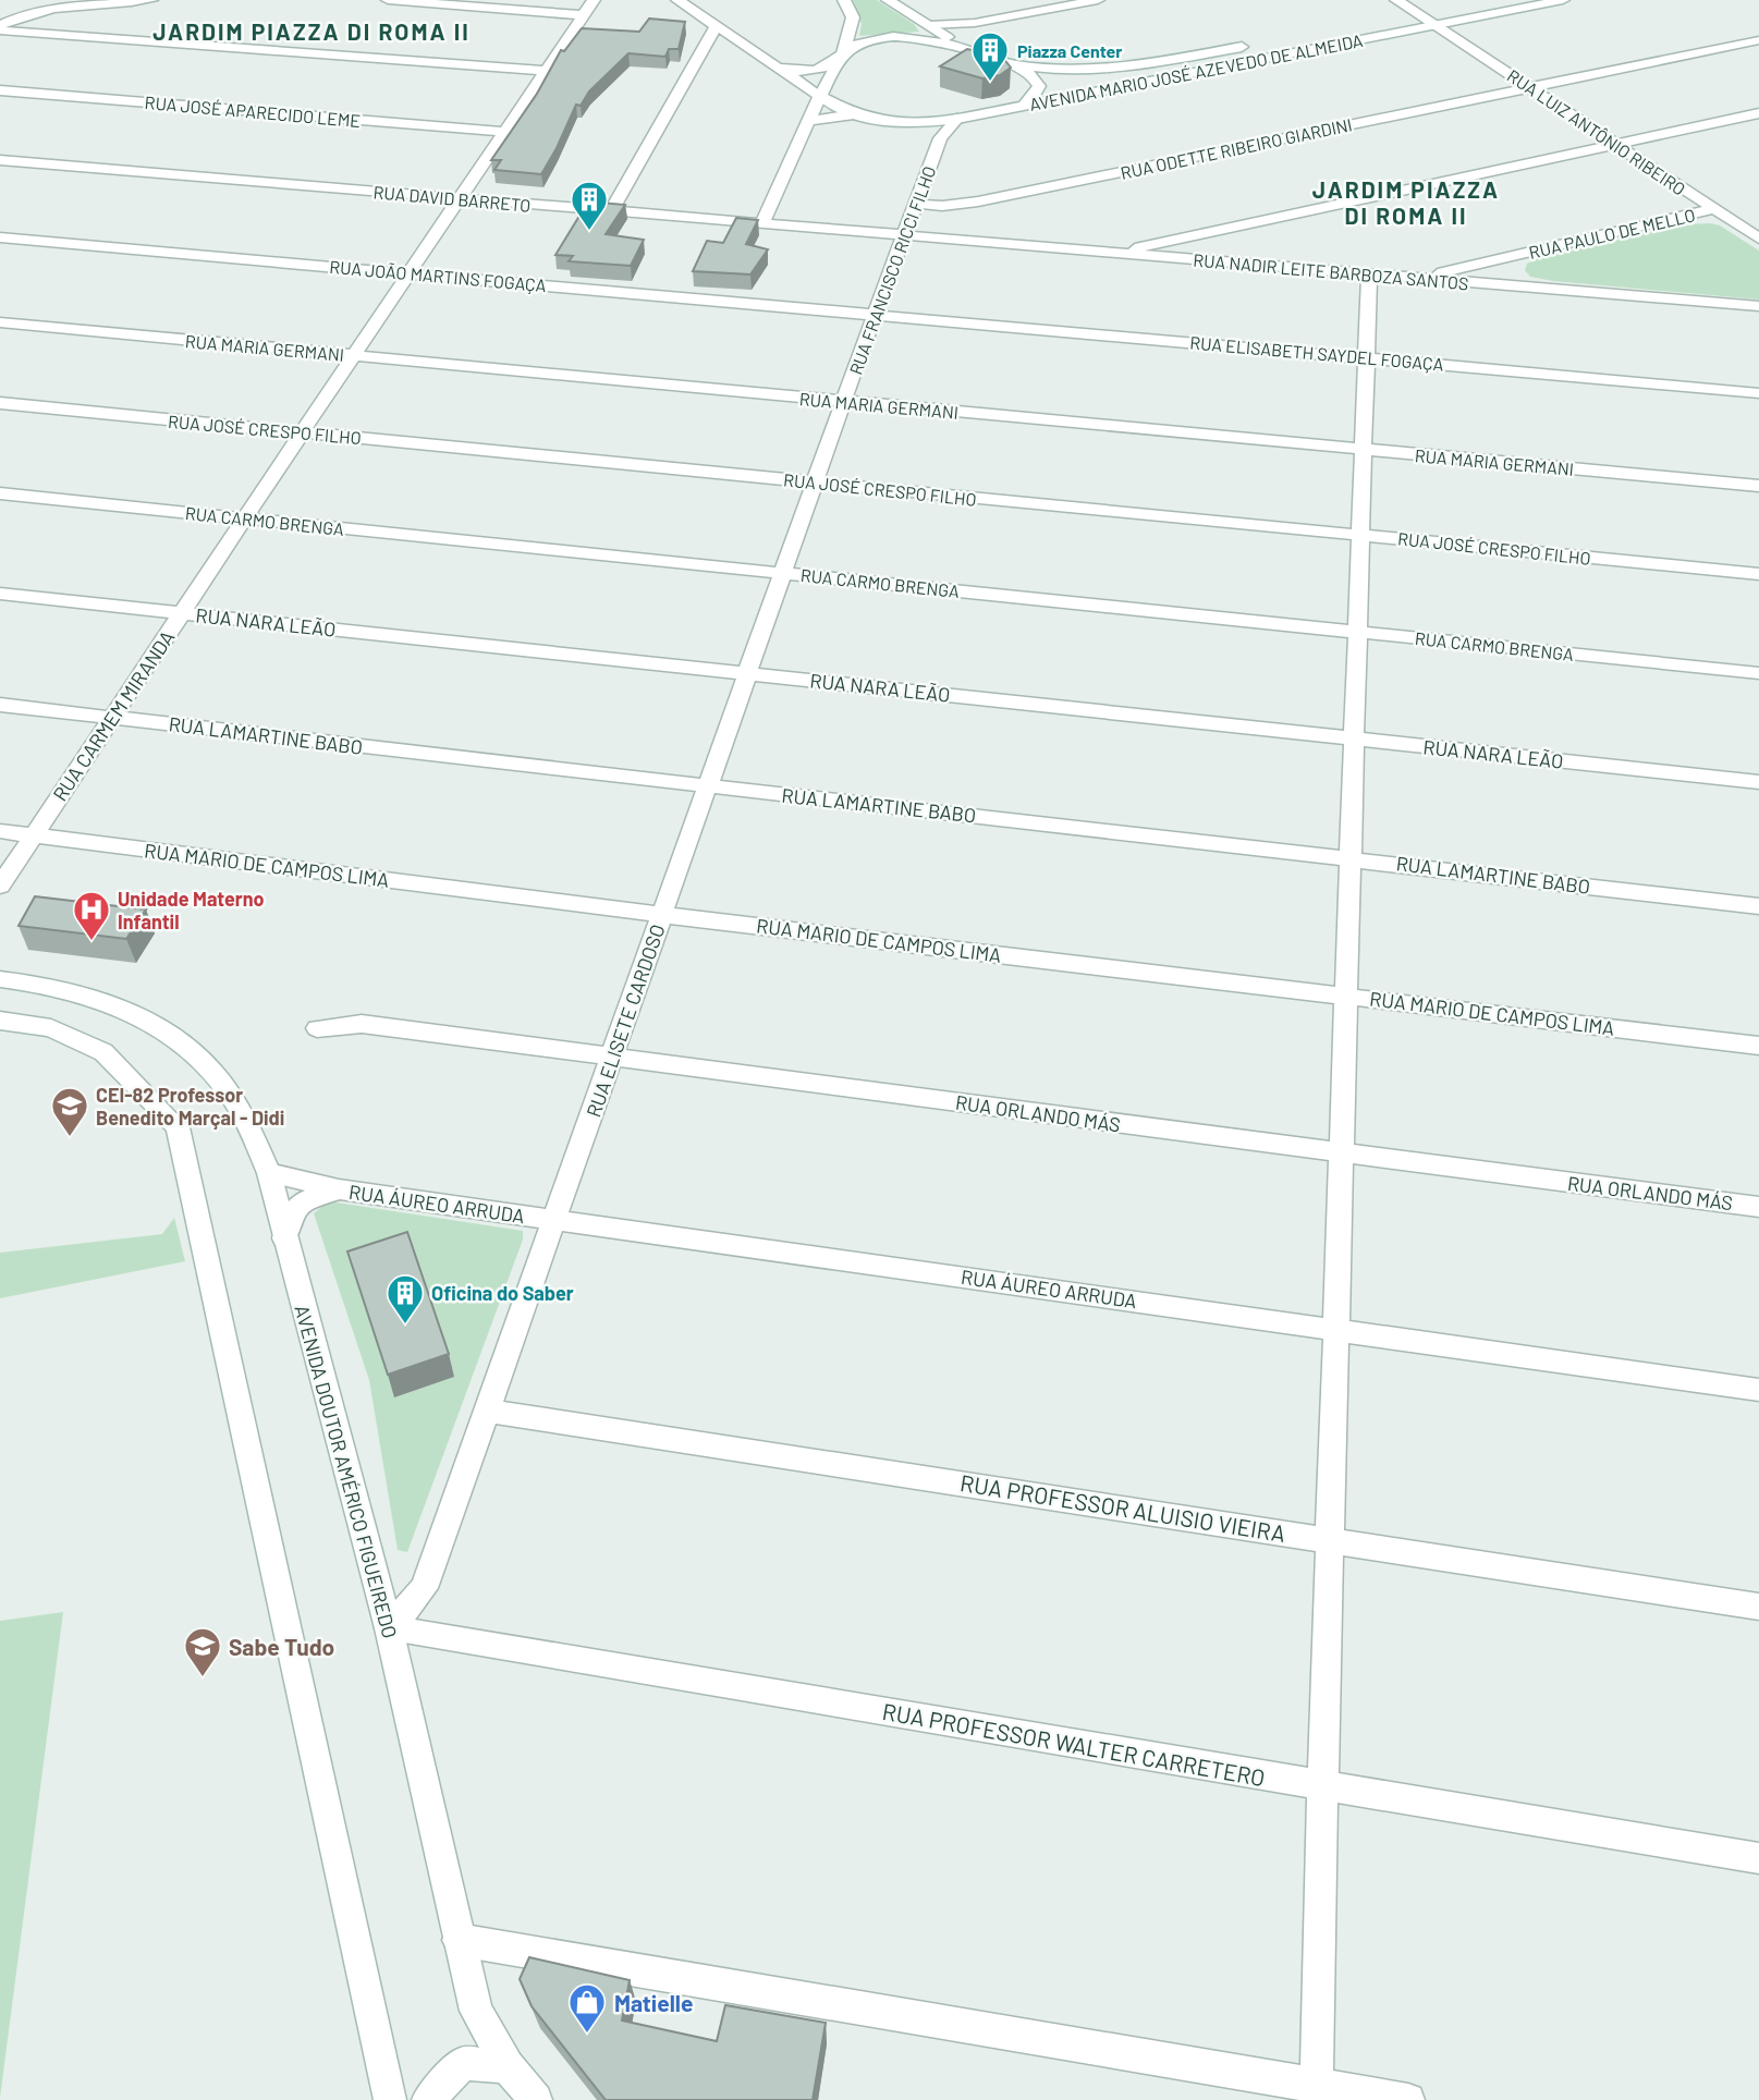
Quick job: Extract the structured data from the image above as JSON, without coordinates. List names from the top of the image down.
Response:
{
  "streets": {
    "street": [
      "AVENIDA MARIO JOSÉ AZEVEDO DE ALMEIDA",
      "RUA JOSÉ APARECIDO LEME",
      "RUA LUIZ ANTÔNIO RIBEIRO",
      "RUA ODETTE RIBEIRO GIARDINI",
      "RUA DAVID BARRETO",
      "RUA PAULO DE MELLO",
      "RUA FRANCISCO RICCI FILHO",
      "RUA NADIR LEITE BARBOZA SANTOS",
      "RUA JOÃO MARTINS FOGAÇA",
      "RUA MARIA GERMANI",
      "RUA ELISABETH SAYDEL FOGAÇA",
      "RUA JOSÉ CRESPO FILHO",
      "RUA CARMO BRENGA",
      "RUA NARA LEÃO",
      "RUA CARMEM MIRANDA",
      "RUA LAMARTINE BABO",
      "RUA MARIO DE CAMPOS LIMA",
      "RUA ELISETE CARDOSO",
      "RUA ORLANDO MÁS",
      "RUA ÁUREO ARRUDA",
      "AVENIDA DOUTOR AMÉRICO FIGUEIREDO",
      "RUA PROFESSOR ALUISIO VIEIRA",
      "RUA PROFESSOR WALTER CARRETERO"
    ]
  },
  "crossings": [
    ["AVENIDA MARIO JOSÉ AZEVEDO DE ALMEIDA", "RUA LUIZ ANTÔNIO RIBEIRO"],
    ["AVENIDA MARIO JOSÉ AZEVEDO DE ALMEIDA", "RUA FRANCISCO RICCI FILHO"],
    ["RUA JOSÉ APARECIDO LEME", "RUA CARMEM MIRANDA"],
    ["RUA LUIZ ANTÔNIO RIBEIRO", "RUA ODETTE RIBEIRO GIARDINI"],
    ["RUA LUIZ ANTÔNIO RIBEIRO", "RUA PAULO DE MELLO"],
    ["RUA ODETTE RIBEIRO GIARDINI", "RUA FRANCISCO RICCI FILHO"],
    ["RUA DAVID BARRETO", "RUA FRANCISCO RICCI FILHO"],
    ["RUA DAVID BARRETO", "RUA NADIR LEITE BARBOZA SANTOS"],
    ["RUA DAVID BARRETO", "RUA CARMEM MIRANDA"],
    ["RUA PAULO DE MELLO", "RUA NADIR LEITE BARBOZA SANTOS"],
    ["RUA FRANCISCO RICCI FILHO", "RUA NADIR LEITE BARBOZA SANTOS"],
    ["RUA FRANCISCO RICCI FILHO", "RUA JOÃO MARTINS FOGAÇA"],
    ["RUA FRANCISCO RICCI FILHO", "RUA MARIA GERMANI"],
    ["RUA FRANCISCO RICCI FILHO", "RUA ELISABETH SAYDEL FOGAÇA"],
    ["RUA FRANCISCO RICCI FILHO", "RUA ELISETE CARDOSO"],
    ["RUA JOÃO MARTINS FOGAÇA", "RUA ELISABETH SAYDEL FOGAÇA"],
    ["RUA JOÃO MARTINS FOGAÇA", "RUA CARMEM MIRANDA"],
    ["RUA MARIA GERMANI", "RUA CARMEM MIRANDA"],
    ["RUA MARIA GERMANI", "RUA ELISETE CARDOSO"],
    ["RUA JOSÉ CRESPO FILHO", "RUA CARMEM MIRANDA"],
    ["RUA JOSÉ CRESPO FILHO", "RUA ELISETE CARDOSO"],
    ["RUA CARMO BRENGA", "RUA CARMEM MIRANDA"],
    ["RUA CARMO BRENGA", "RUA ELISETE CARDOSO"],
    ["RUA NARA LEÃO", "RUA CARMEM MIRANDA"],
    ["RUA NARA LEÃO", "RUA ELISETE CARDOSO"],
    ["RUA CARMEM MIRANDA", "RUA LAMARTINE BABO"],
    ["RUA CARMEM MIRANDA", "RUA MARIO DE CAMPOS LIMA"],
    ["RUA LAMARTINE BABO", "RUA ELISETE CARDOSO"],
    ["RUA MARIO DE CAMPOS LIMA", "RUA ELISETE CARDOSO"],
    ["RUA ELISETE CARDOSO", "RUA ORLANDO MÁS"],
    ["RUA ELISETE CARDOSO", "RUA ÁUREO ARRUDA"],
    ["RUA ELISETE CARDOSO", "AVENIDA DOUTOR AMÉRICO FIGUEIREDO"],
    ["RUA ELISETE CARDOSO", "RUA PROFESSOR ALUISIO VIEIRA"],
    ["RUA ELISETE CARDOSO", "RUA PROFESSOR WALTER CARRETERO"],
    ["RUA ÁUREO ARRUDA", "AVENIDA DOUTOR AMÉRICO FIGUEIREDO"],
    ["AVENIDA DOUTOR AMÉRICO FIGUEIREDO", "RUA PROFESSOR WALTER CARRETERO"]
  ],
  "districts": ["JARDIM PIAZZA DI ROMA II", "JARDIM PIAZZA DI ROMA II"],
  "places": {
    "building": ["Piazza Center", "ㅤ", "Oficina do Saber"],
    "hospital": ["Unidade Materno Infantil"],
    "school or university": ["CEI-82 Professor Benedito Marçal - Didi", "Sabe Tudo"],
    "shop": ["Matielle"]
  }
}
